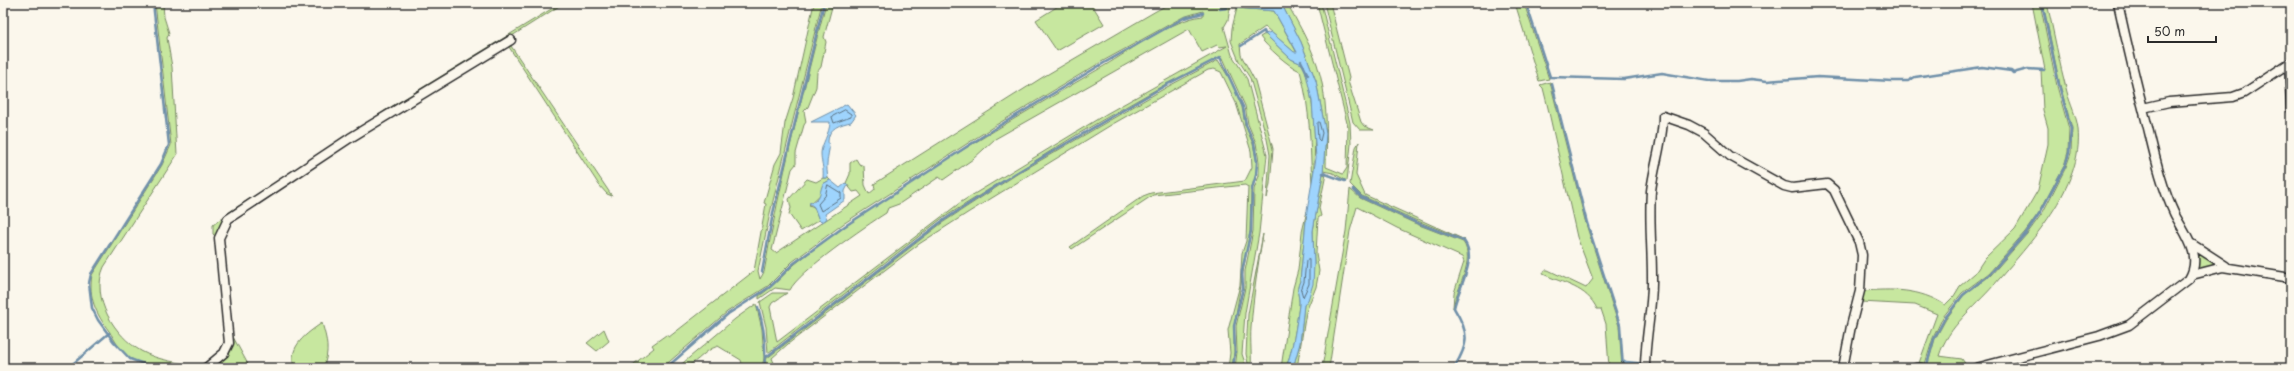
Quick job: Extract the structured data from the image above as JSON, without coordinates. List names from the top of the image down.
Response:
{
  "scale_bar": "50 m"
}
